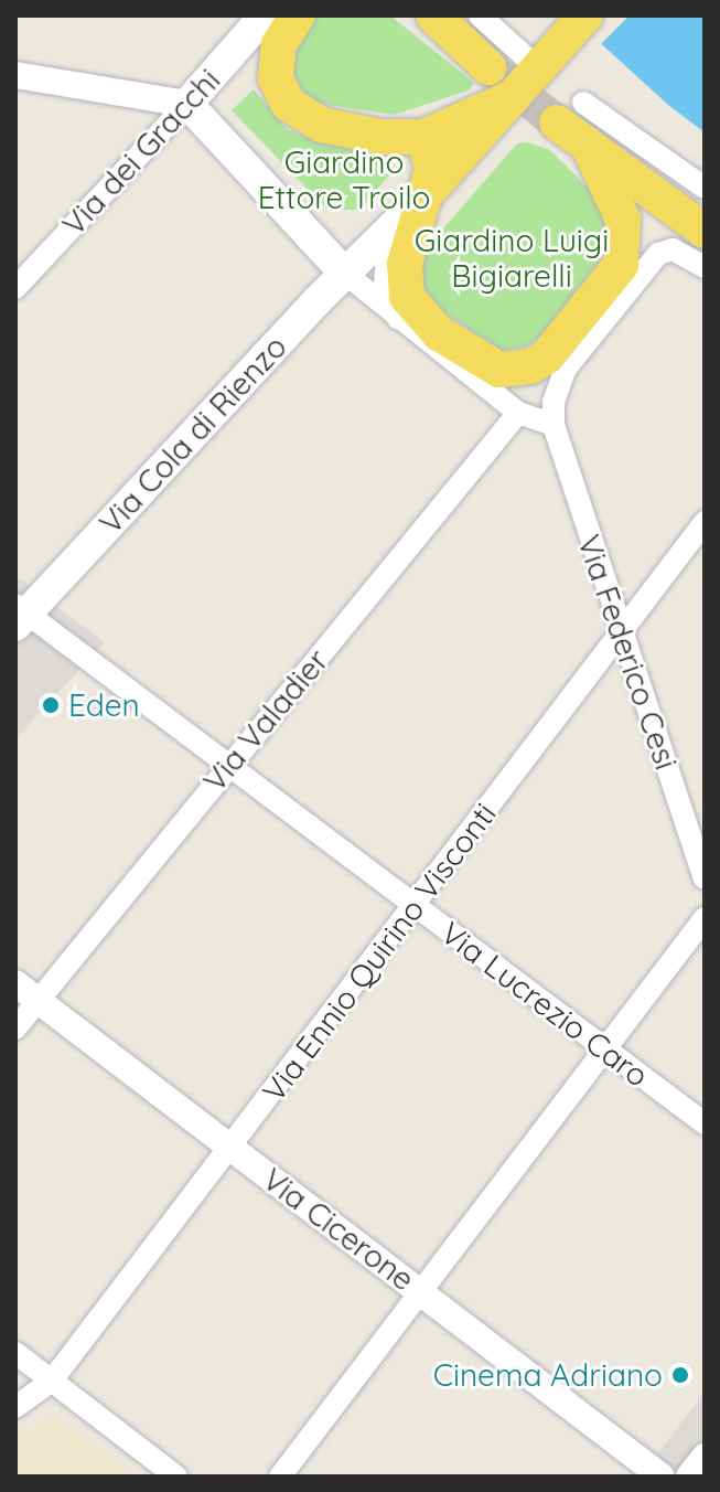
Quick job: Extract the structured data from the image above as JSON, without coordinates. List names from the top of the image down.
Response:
{
  "streets": {
    "main road": ["Via dei Gracchi", "Via Cola di Rienzo"],
    "street": [
      "Via Federico Cesi",
      "Via Valadier",
      "Via Ennio Quirino Visconti",
      "Via Lucrezio Caro",
      "Via Cicerone"
    ]
  },
  "crossings": [
    ["Via Cola di Rienzo", "Via Lucrezio Caro"],
    ["Via Federico Cesi", "Via Ennio Quirino Visconti"],
    ["Via Valadier", "Via Lucrezio Caro"],
    ["Via Valadier", "Via Cicerone"],
    ["Via Ennio Quirino Visconti", "Via Lucrezio Caro"],
    ["Via Ennio Quirino Visconti", "Via Cicerone"]
  ],
  "parks": ["Giardino Ettore Troilo", "Giardino Luigi Bigiarelli"],
  "places": ["Eden", "Cinema Adriano"]
}
